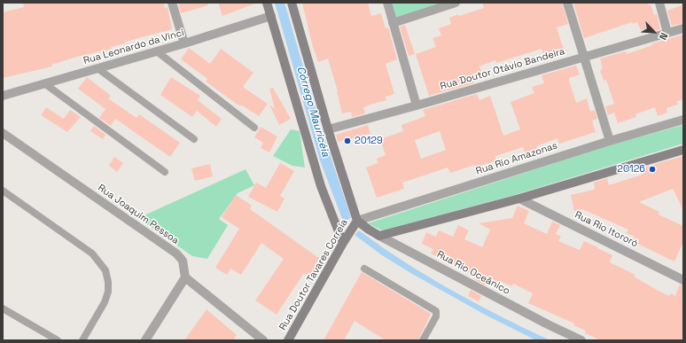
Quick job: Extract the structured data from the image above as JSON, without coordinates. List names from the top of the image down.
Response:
{
  "streets": {
    "street": [
      "Rua Leonardo da Vinci",
      "Rua Doutor Otávio Bandeira",
      "Rua Rio Amazonas",
      "Rua Joaquim Pessoa",
      "Rua Rio Itororó",
      "Rua Rio Oceânico",
      "Rua Doutor Tavares Correia"
    ]
  },
  "crossings": [
    ["Rua Rio Amazonas", "Rua Rio Oceânico"],
    ["Rua Rio Amazonas", "Rua Doutor Tavares Correia"],
    ["Rua Rio Oceânico", "Rua Doutor Tavares Correia"]
  ],
  "water": ["Córrego Mauricéia"],
  "places": ["20129", "20126"],
  "north": "bottom right"
}
